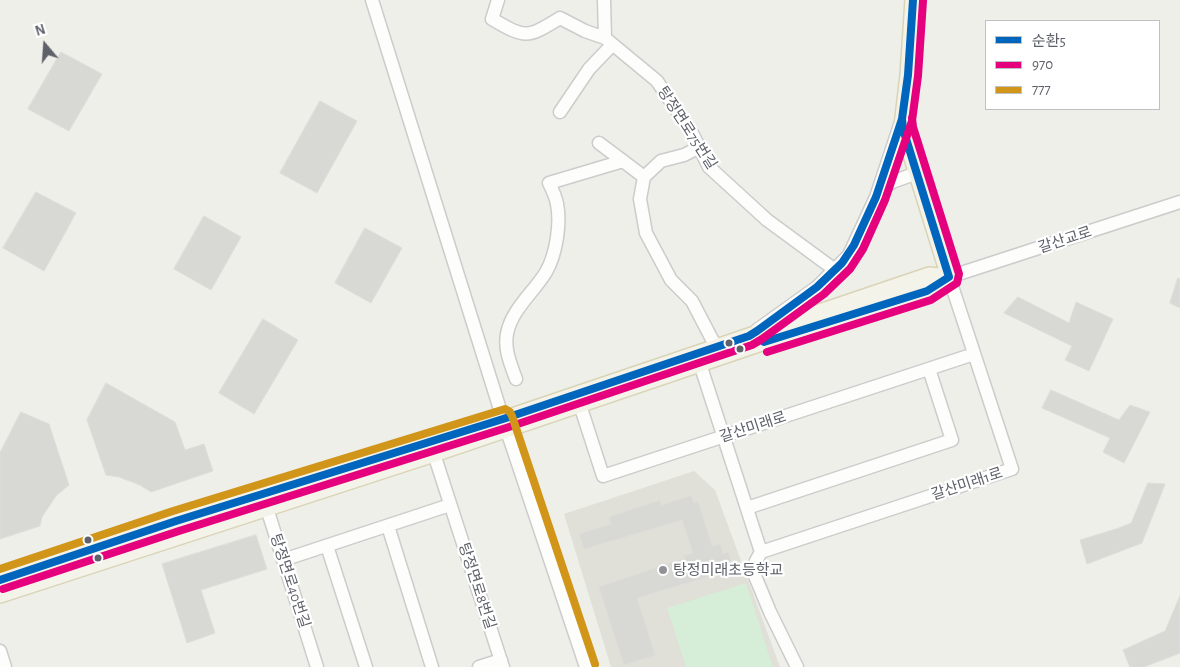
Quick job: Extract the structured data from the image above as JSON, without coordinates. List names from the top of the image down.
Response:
{
  "streets": {
    "main road": ["갈산미래1로"],
    "street": [
      "탕정면로75번길",
      "갈산교로",
      "갈산미래로",
      "탕정면로40번길",
      "탕정면로8번길"
    ]
  },
  "crossings": [
    ["갈산교로", "갈산미래1로"],
    ["갈산미래로", "갈산미래1로"]
  ],
  "places": ["탕정미래초등학교"],
  "lines": ["transit line 순환5", "transit line 970", "transit line 777"],
  "legend": ["순환5", "970", "777"],
  "north": "top"
}
